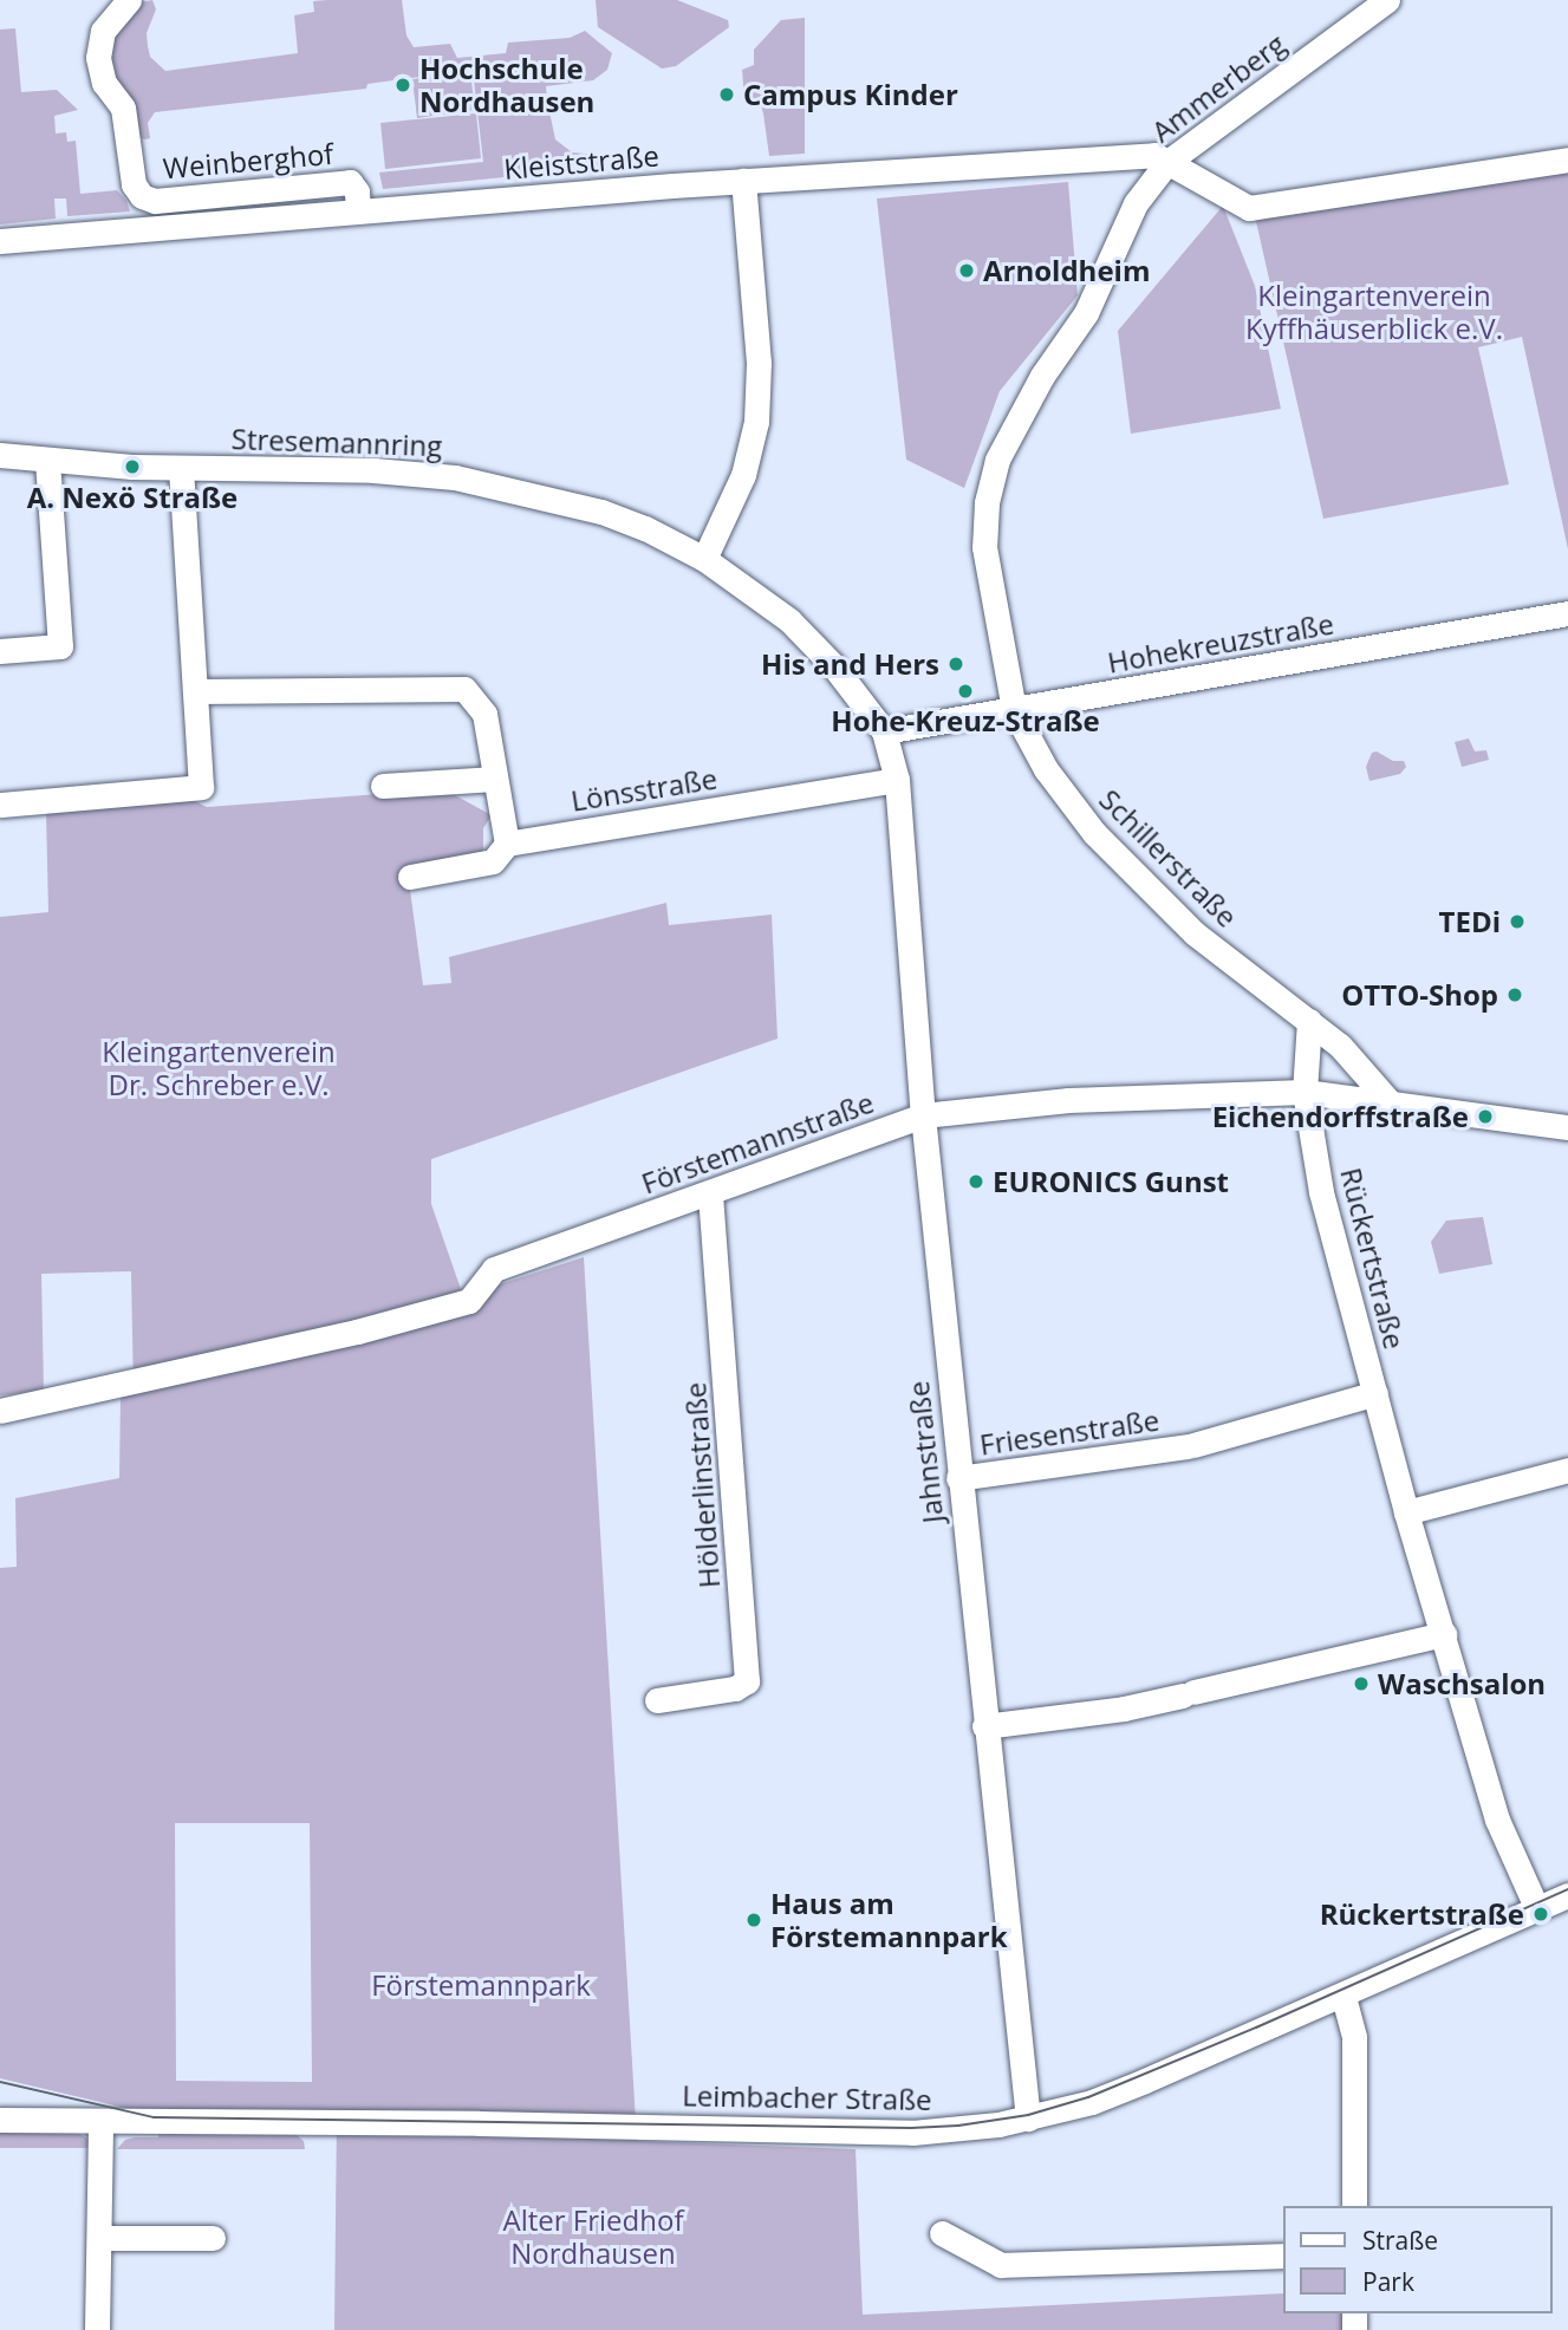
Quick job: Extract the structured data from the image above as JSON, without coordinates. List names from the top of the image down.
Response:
{
  "streets": {
    "street": [
      "Ammerberg",
      "Weinberghof",
      "Kleiststraße",
      "Stresemannring",
      "Hohekreuzstraße",
      "Lönsstraße",
      "Schillerstraße",
      "Förstemannstraße",
      "Rückertstraße",
      "Friesenstraße",
      "Jahnstraße",
      "Hölderlinstraße",
      "Leimbacher Straße"
    ]
  },
  "crossings": [
    ["Ammerberg", "Kleiststraße"],
    ["Ammerberg", "Hohekreuzstraße"],
    ["Ammerberg", "Schillerstraße"],
    ["Weinberghof", "Kleiststraße"],
    ["Stresemannring", "Hohekreuzstraße"],
    ["Stresemannring", "Lönsstraße"],
    ["Stresemannring", "Jahnstraße"],
    ["Hohekreuzstraße", "Schillerstraße"],
    ["Lönsstraße", "Jahnstraße"],
    ["Schillerstraße", "Förstemannstraße"],
    ["Förstemannstraße", "Rückertstraße"],
    ["Förstemannstraße", "Jahnstraße"],
    ["Förstemannstraße", "Hölderlinstraße"],
    ["Rückertstraße", "Friesenstraße"],
    ["Rückertstraße", "Leimbacher Straße"],
    ["Friesenstraße", "Jahnstraße"],
    ["Jahnstraße", "Leimbacher Straße"]
  ],
  "parks": [
    "Kleingartenverein Kyffhäuserblick e.V.",
    "Kleingartenverein Dr. Schreber e.V.",
    "Förstemannpark",
    "Alter Friedhof Nordhausen"
  ],
  "places": [
    "Hochschule Nordhausen",
    "Campus Kinder",
    "Arnoldheim",
    "A. Nexö Straße",
    "His and Hers",
    "Hohe-Kreuz-Straße",
    "TEDi",
    "OTTO-Shop",
    "Eichendorffstraße",
    "EURONICS Gunst",
    "Waschsalon",
    "Rückertstraße",
    "Haus am Förstemannpark"
  ],
  "legend": ["Straße", "Park"]
}
